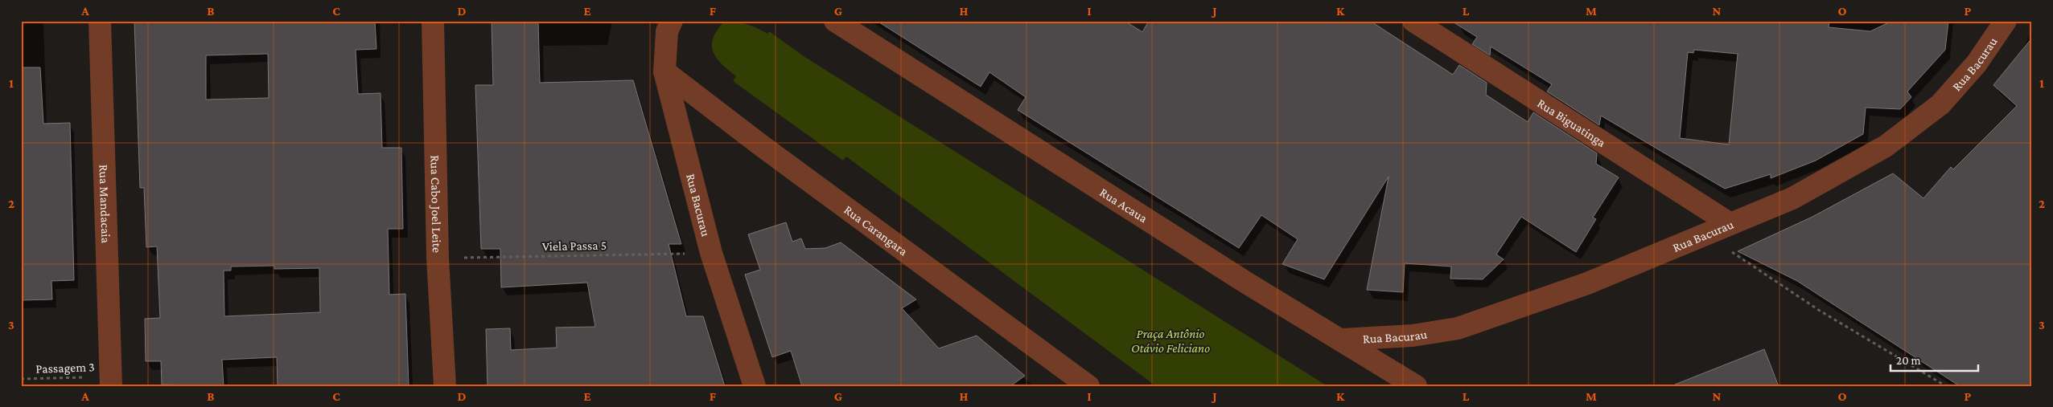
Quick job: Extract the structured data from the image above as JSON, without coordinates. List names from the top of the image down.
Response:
{
  "streets": {
    "street": [
      "Rua Bacurau",
      "Rua Biguatinga",
      "Rua Mandacaia",
      "Rua Cabo Joel Leite",
      "Rua Acaua",
      "Rua Carangara"
    ],
    "path": ["Viela Passa 5", "Passagem 3"]
  },
  "crossings": [
    ["Rua Bacurau", "Rua Biguatinga"],
    ["Rua Bacurau", "Rua Acaua"],
    ["Rua Bacurau", "Rua Carangara"],
    ["Rua Bacurau", "Viela Passa 5"],
    ["Rua Mandacaia", "Passagem 3"],
    ["Rua Cabo Joel Leite", "Viela Passa 5"]
  ],
  "parks": ["Praça Antônio Otávio Feliciano"],
  "scale_bar": "20 m",
  "grid": {
    "columns": [
      "A",
      "B",
      "C",
      "D",
      "E",
      "F",
      "G",
      "H",
      "I",
      "J",
      "K",
      "L",
      "M",
      "N",
      "O",
      "P"
    ],
    "rows": ["1", "2", "3"]
  }
}
